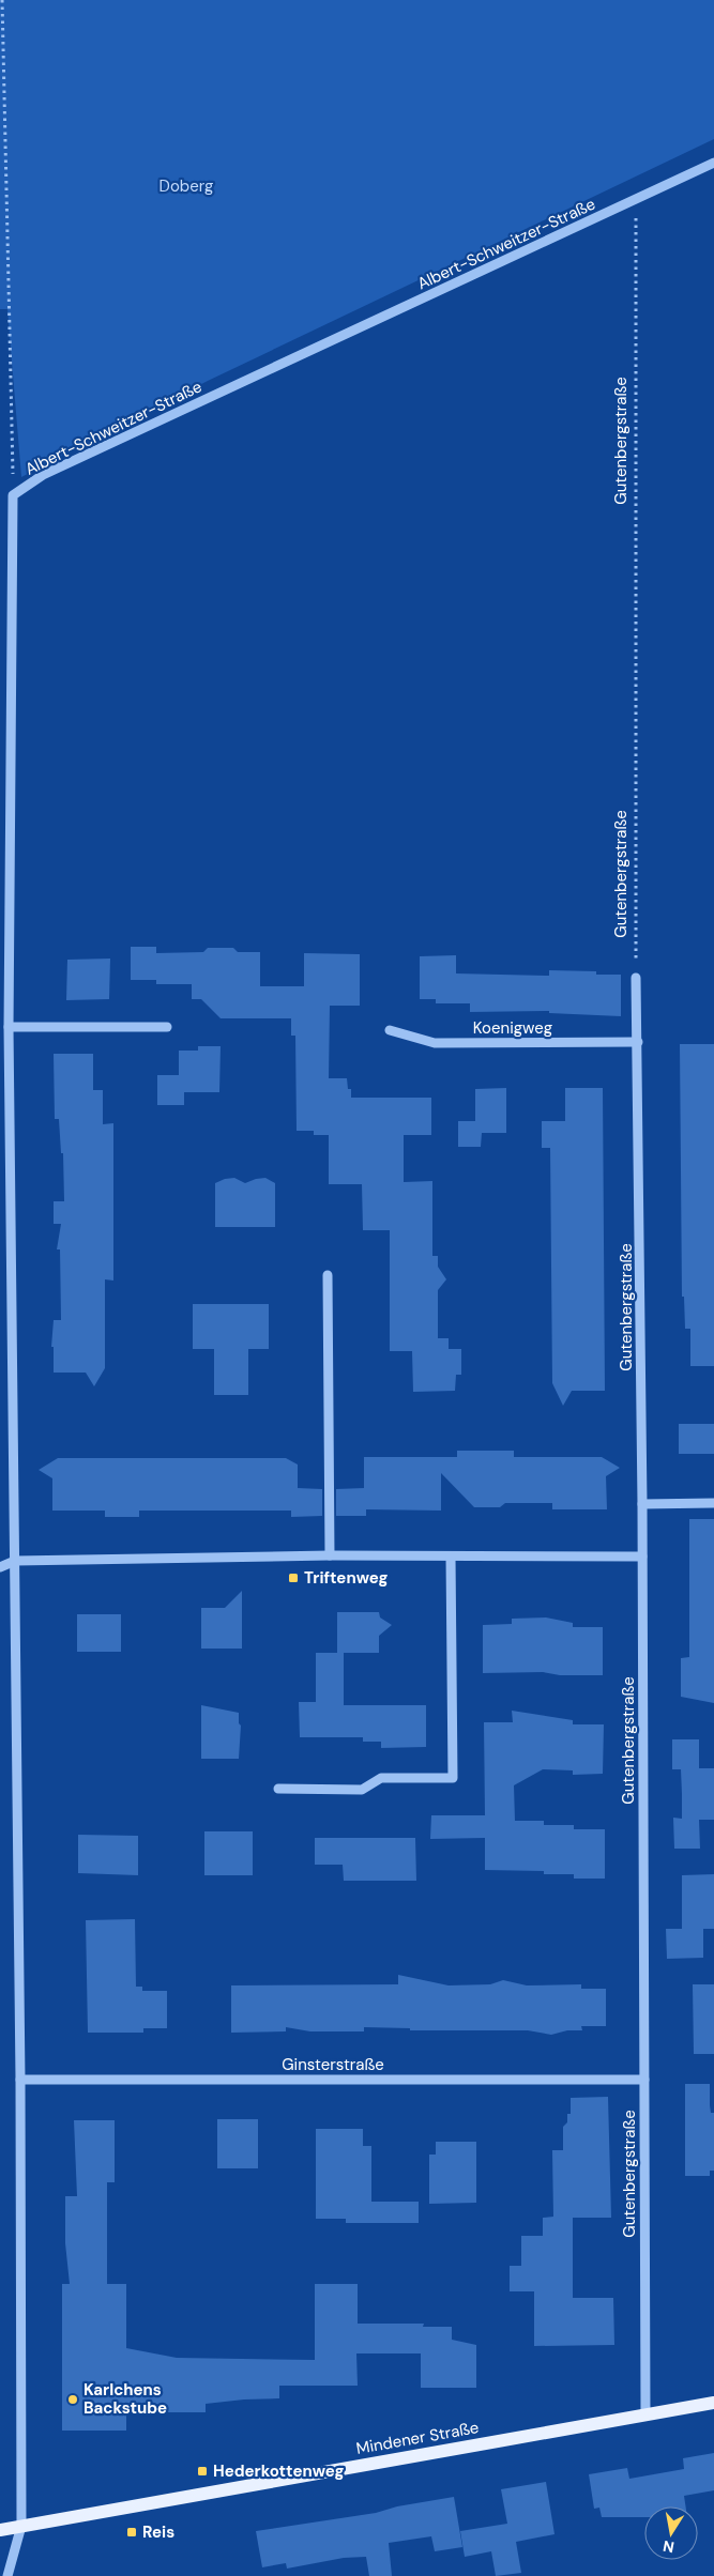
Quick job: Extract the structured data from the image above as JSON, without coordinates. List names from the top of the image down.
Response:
{
  "streets": {
    "main road": ["Mindener Straße"],
    "street": [
      "Albert-Schweitzer-Straße",
      "Gutenbergstraße",
      "Koenigweg",
      "Ginsterstraße"
    ]
  },
  "crossings": [
    ["Albert-Schweitzer-Straße", "Gutenbergstraße"],
    ["Gutenbergstraße", "Koenigweg"],
    ["Gutenbergstraße", "Ginsterstraße"],
    ["Gutenbergstraße", "Mindener Straße"]
  ],
  "parks": ["Doberg"],
  "places": {
    "transit": ["Triftenweg", "Hederkottenweg", "Reis"],
    "other": ["Karlchens Backstube"]
  },
  "north": "bottom"
}
